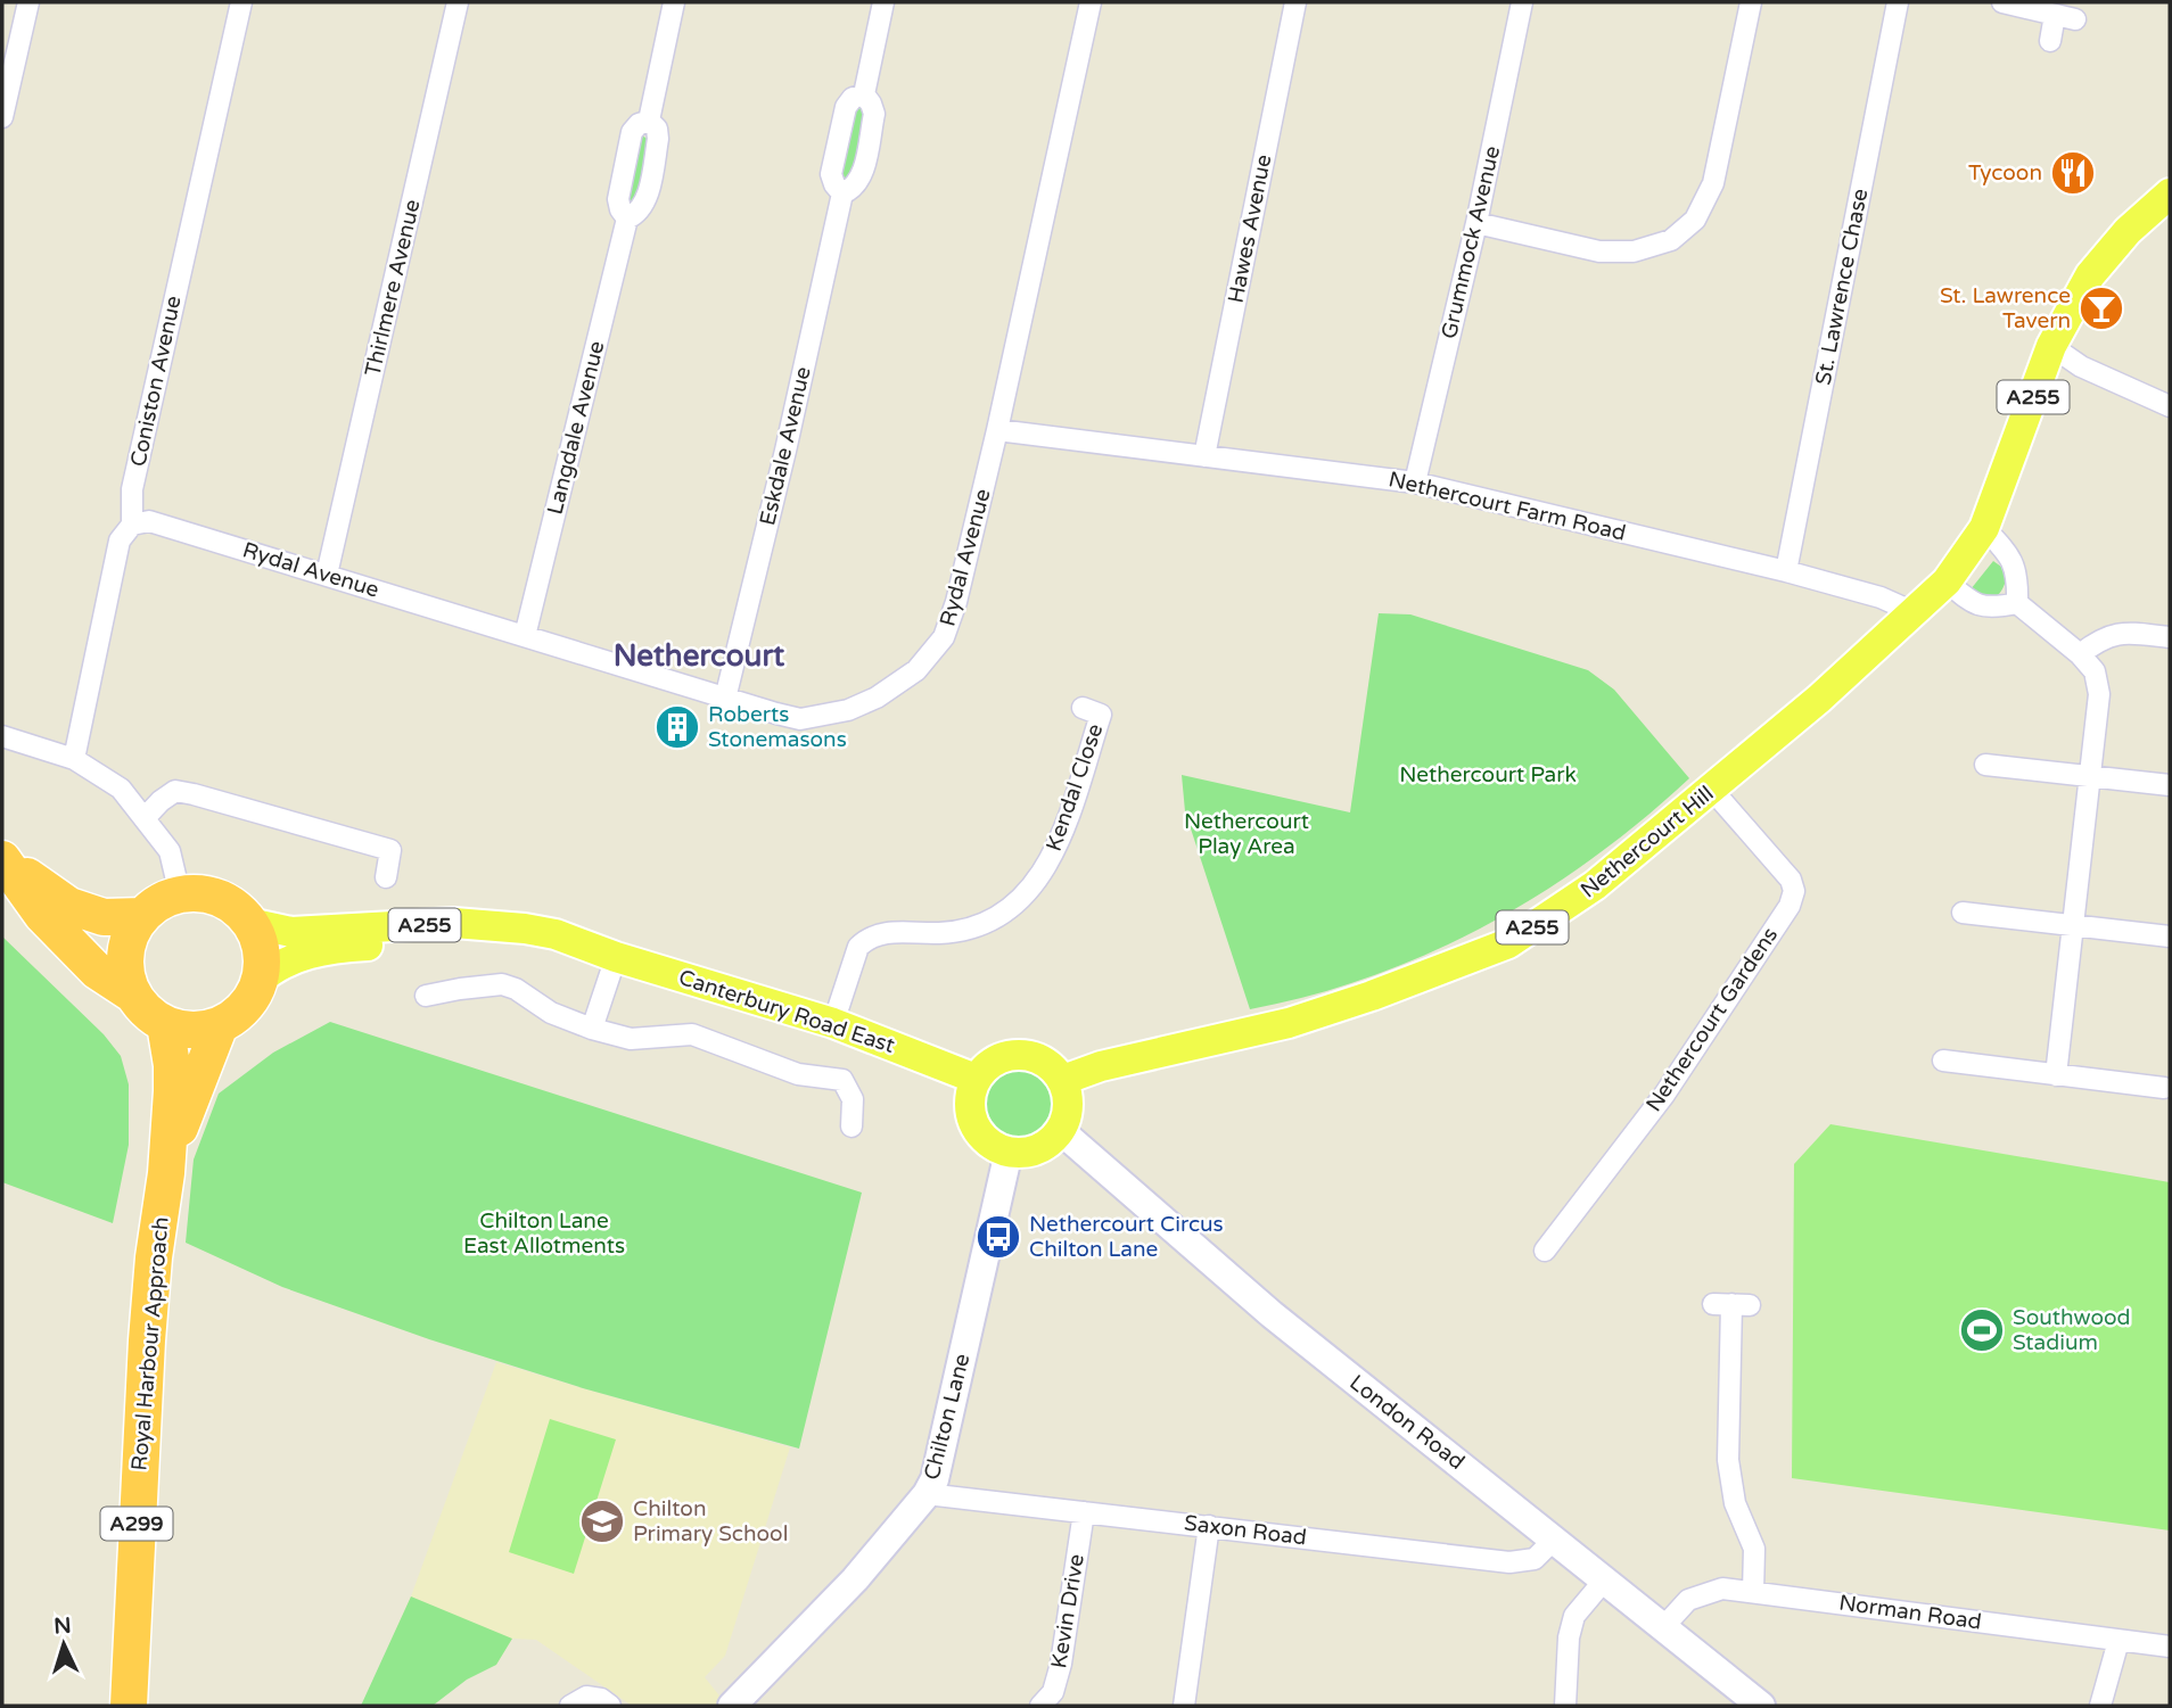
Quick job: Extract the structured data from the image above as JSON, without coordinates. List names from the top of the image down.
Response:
{
  "streets": {
    "highway": ["Royal Harbour Approach", "A299"],
    "main road": [
      "A255",
      "Nethercourt Hill",
      "Canterbury Road East",
      "Chilton Lane",
      "London Road"
    ],
    "street": [
      "Hawes Avenue",
      "Grummock Avenue",
      "St. Lawrence Chase",
      "Thirlmere Avenue",
      "Coniston Avenue",
      "Langdale Avenue",
      "Eskdale Avenue",
      "Nethercourt Farm Road",
      "Rydal Avenue",
      "Kendal Close",
      "Nethercourt Gardens",
      "Saxon Road",
      "Kevin Drive",
      "Norman Road"
    ]
  },
  "crossings": [
    ["Hawes Avenue", "Nethercourt Farm Road"],
    ["Grummock Avenue", "Nethercourt Farm Road"],
    ["St. Lawrence Chase", "Nethercourt Farm Road"],
    ["Thirlmere Avenue", "Rydal Avenue"],
    ["Coniston Avenue", "Rydal Avenue"],
    ["A255", "Nethercourt Farm Road"],
    ["A255", "Nethercourt Hill"],
    ["Langdale Avenue", "Rydal Avenue"],
    ["Eskdale Avenue", "Rydal Avenue"],
    ["Nethercourt Farm Road", "Rydal Avenue"],
    ["Nethercourt Farm Road", "Nethercourt Hill"],
    ["Kendal Close", "Canterbury Road East"],
    ["Nethercourt Hill", "Canterbury Road East"],
    ["Nethercourt Hill", "Nethercourt Gardens"],
    ["Nethercourt Hill", "Chilton Lane"],
    ["Nethercourt Hill", "London Road"],
    ["Canterbury Road East", "Royal Harbour Approach"],
    ["Canterbury Road East", "Chilton Lane"],
    ["Canterbury Road East", "London Road"],
    ["Chilton Lane", "London Road"],
    ["Chilton Lane", "Saxon Road"],
    ["London Road", "Saxon Road"],
    ["London Road", "Norman Road"],
    ["Saxon Road", "Kevin Drive"]
  ],
  "districts": ["Nethercourt"],
  "parks": ["Nethercourt Park", "Nethercourt Play Area", "Chilton Lane East Allotments"],
  "places": {
    "restaurant": ["Tycoon"],
    "bar": ["St. Lawrence Tavern"],
    "building": ["Roberts Stonemasons"],
    "bus stop": ["Nethercourt Circus Chilton Lane"],
    "sports": ["Southwood Stadium"],
    "school or university": ["Chilton Primary School"]
  },
  "north": "top"
}
